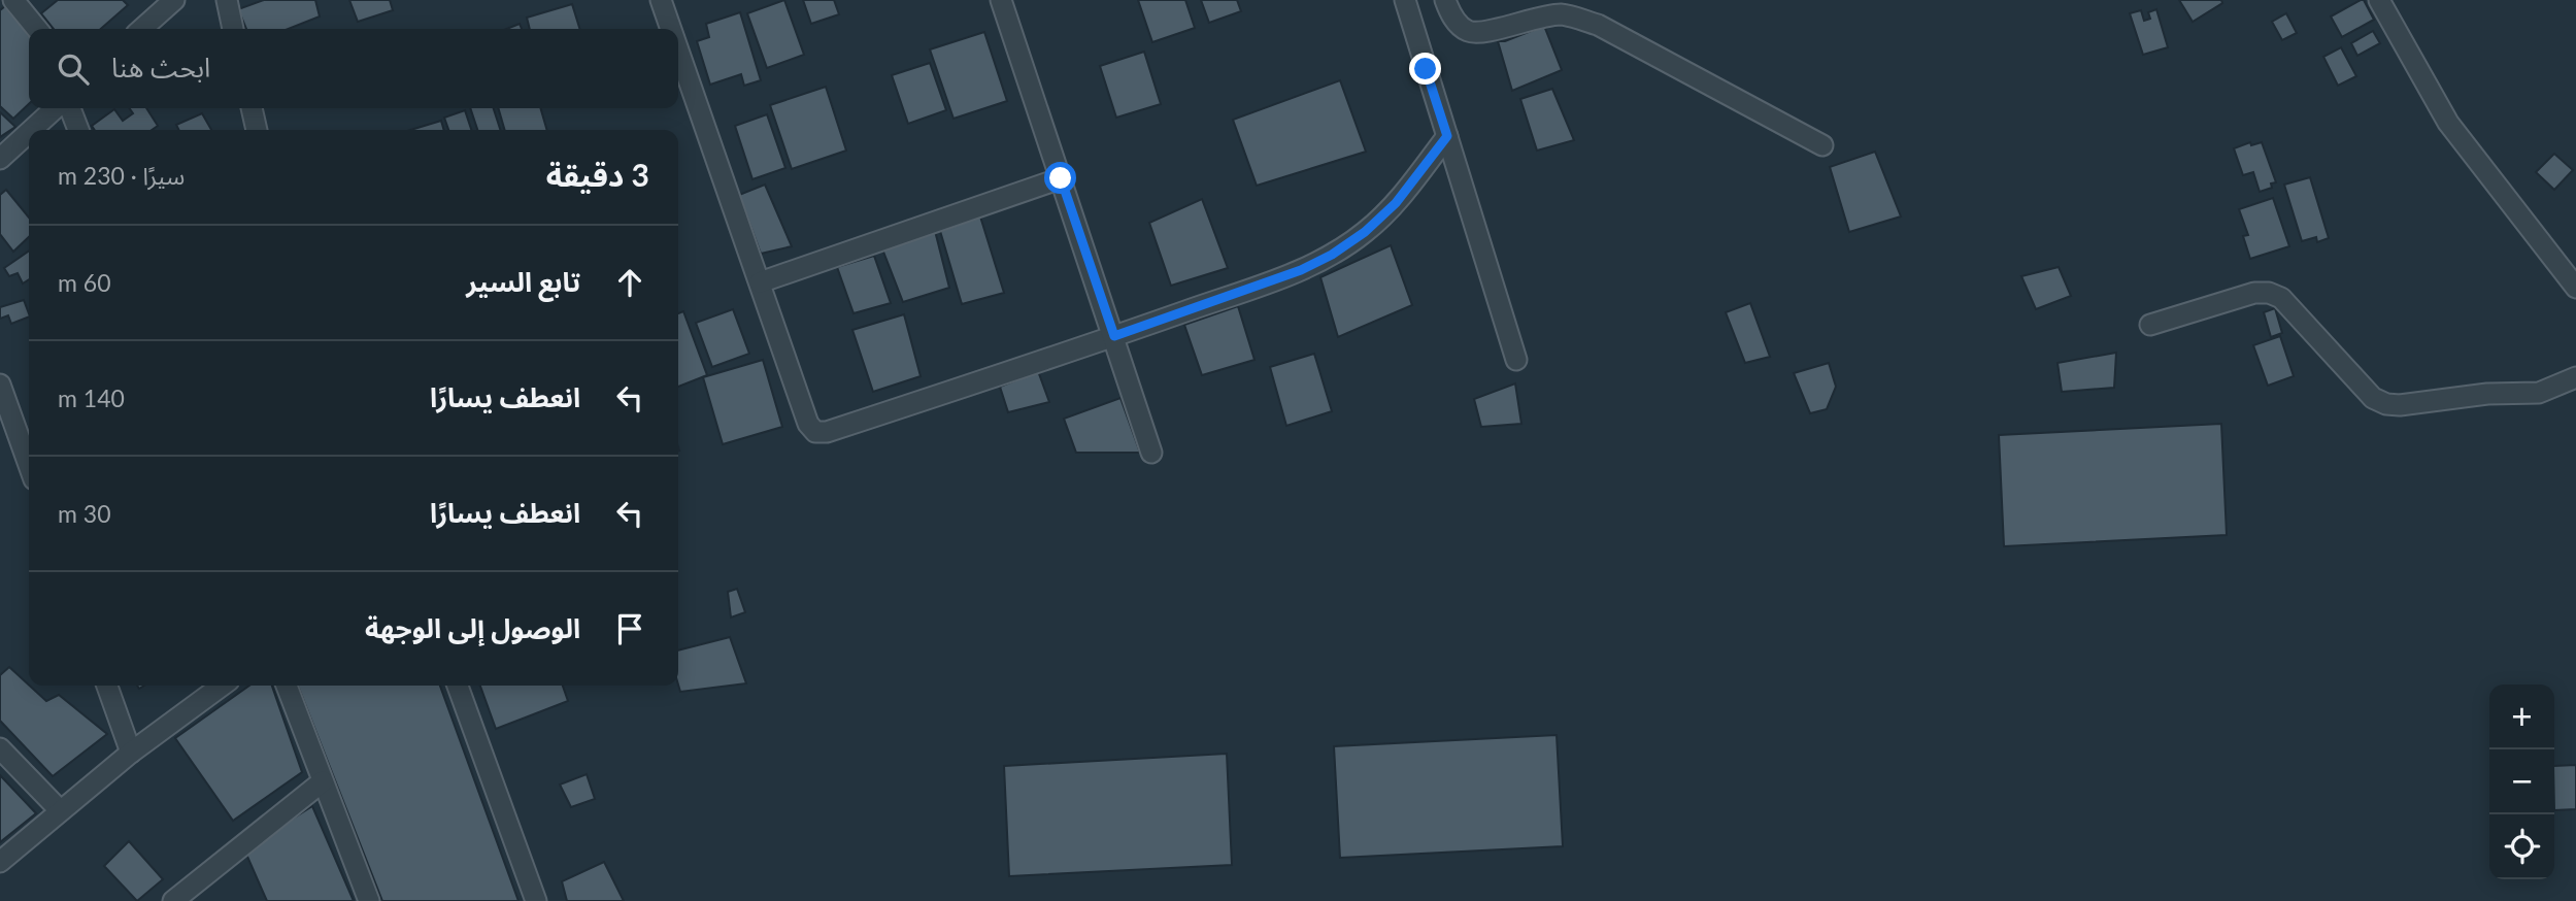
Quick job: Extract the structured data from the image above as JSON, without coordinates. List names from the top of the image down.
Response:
{
  "page": {
    "search": "ابحث هنا",
    "heading": ["3 دقيقة", "سيرًا · 230 m"],
    "list": [
      ["تابع السير", "60 m"],
      ["انعطف يسارًا", "140 m"],
      ["انعطف يسارًا", "30 m"],
      "الوصول إلى الوجهة"
    ],
    "map_buttons": ["+", "−"]
  }
}
